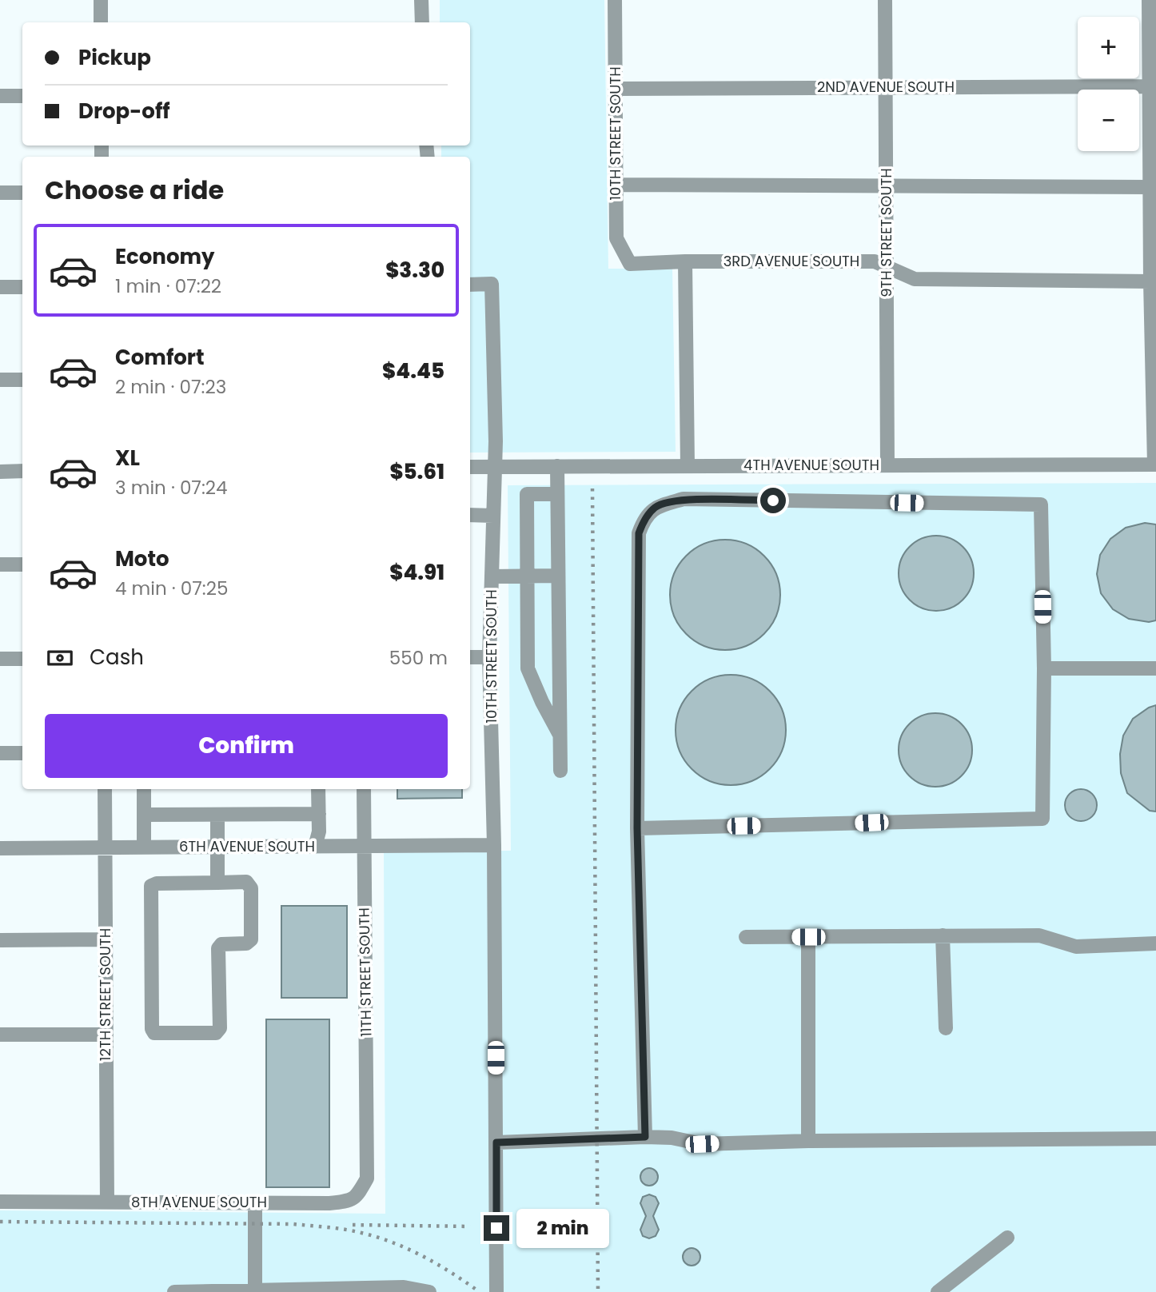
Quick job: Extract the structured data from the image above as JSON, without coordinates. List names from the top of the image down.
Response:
{
  "streets": {
    "street": [
      "2ND AVENUE SOUTH",
      "10TH STREET SOUTH",
      "9TH STREET SOUTH",
      "3RD AVENUE SOUTH",
      "4TH AVENUE SOUTH",
      "6TH AVENUE SOUTH",
      "11TH STREET SOUTH",
      "12TH STREET SOUTH",
      "8TH AVENUE SOUTH"
    ]
  },
  "crossings": [
    ["2ND AVENUE SOUTH", "10TH STREET SOUTH"],
    ["2ND AVENUE SOUTH", "9TH STREET SOUTH"],
    ["10TH STREET SOUTH", "3RD AVENUE SOUTH"],
    ["10TH STREET SOUTH", "4TH AVENUE SOUTH"],
    ["10TH STREET SOUTH", "6TH AVENUE SOUTH"],
    ["9TH STREET SOUTH", "3RD AVENUE SOUTH"],
    ["9TH STREET SOUTH", "4TH AVENUE SOUTH"],
    ["6TH AVENUE SOUTH", "11TH STREET SOUTH"],
    ["6TH AVENUE SOUTH", "12TH STREET SOUTH"],
    ["11TH STREET SOUTH", "8TH AVENUE SOUTH"],
    ["12TH STREET SOUTH", "8TH AVENUE SOUTH"]
  ],
  "page": {
    "map_buttons": ["+", "−"],
    "banner": ["Pickup", "Drop-off"],
    "heading": "Choose a ride",
    "list": [
      {
        "name": "Economy",
        "note": "1 min · 07:22",
        "value": "$3.30"
      },
      {
        "name": "Comfort",
        "note": "2 min · 07:23",
        "value": "$4.45"
      },
      {
        "name": "XL",
        "note": "3 min · 07:24",
        "value": "$5.61"
      },
      {
        "name": "Moto",
        "note": "4 min · 07:25",
        "value": "$4.91"
      }
    ],
    "pay": ["Cash", "550 m"],
    "buttons": "Confirm",
    "bubble": "2 min"
  }
}
